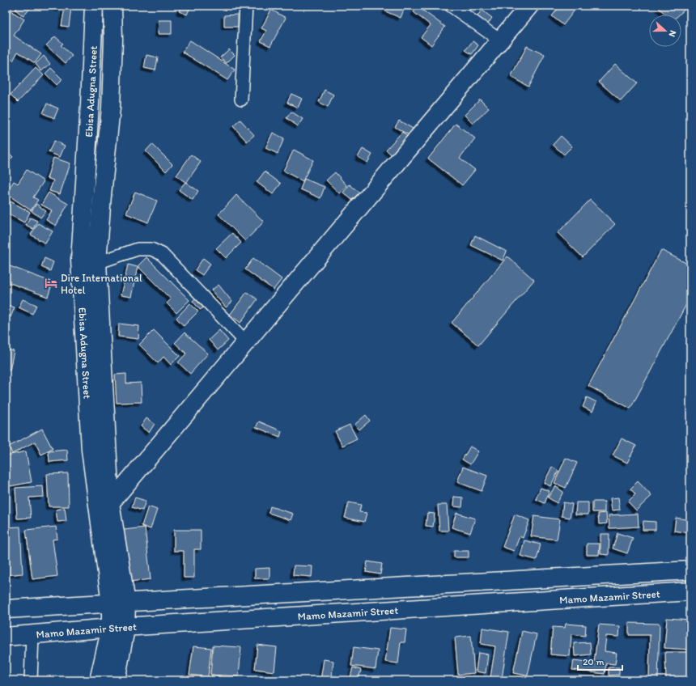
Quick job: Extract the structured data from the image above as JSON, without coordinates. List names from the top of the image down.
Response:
{
  "streets": {
    "main road": ["Ebisa Adugna Street", "Mamo Mazamir Street"]
  },
  "crossings": [
    ["Ebisa Adugna Street", "Mamo Mazamir Street"]
  ],
  "places": {
    "hotel": ["Dire International Hotel"]
  },
  "scale_bar": "20 m",
  "north": "right"
}
